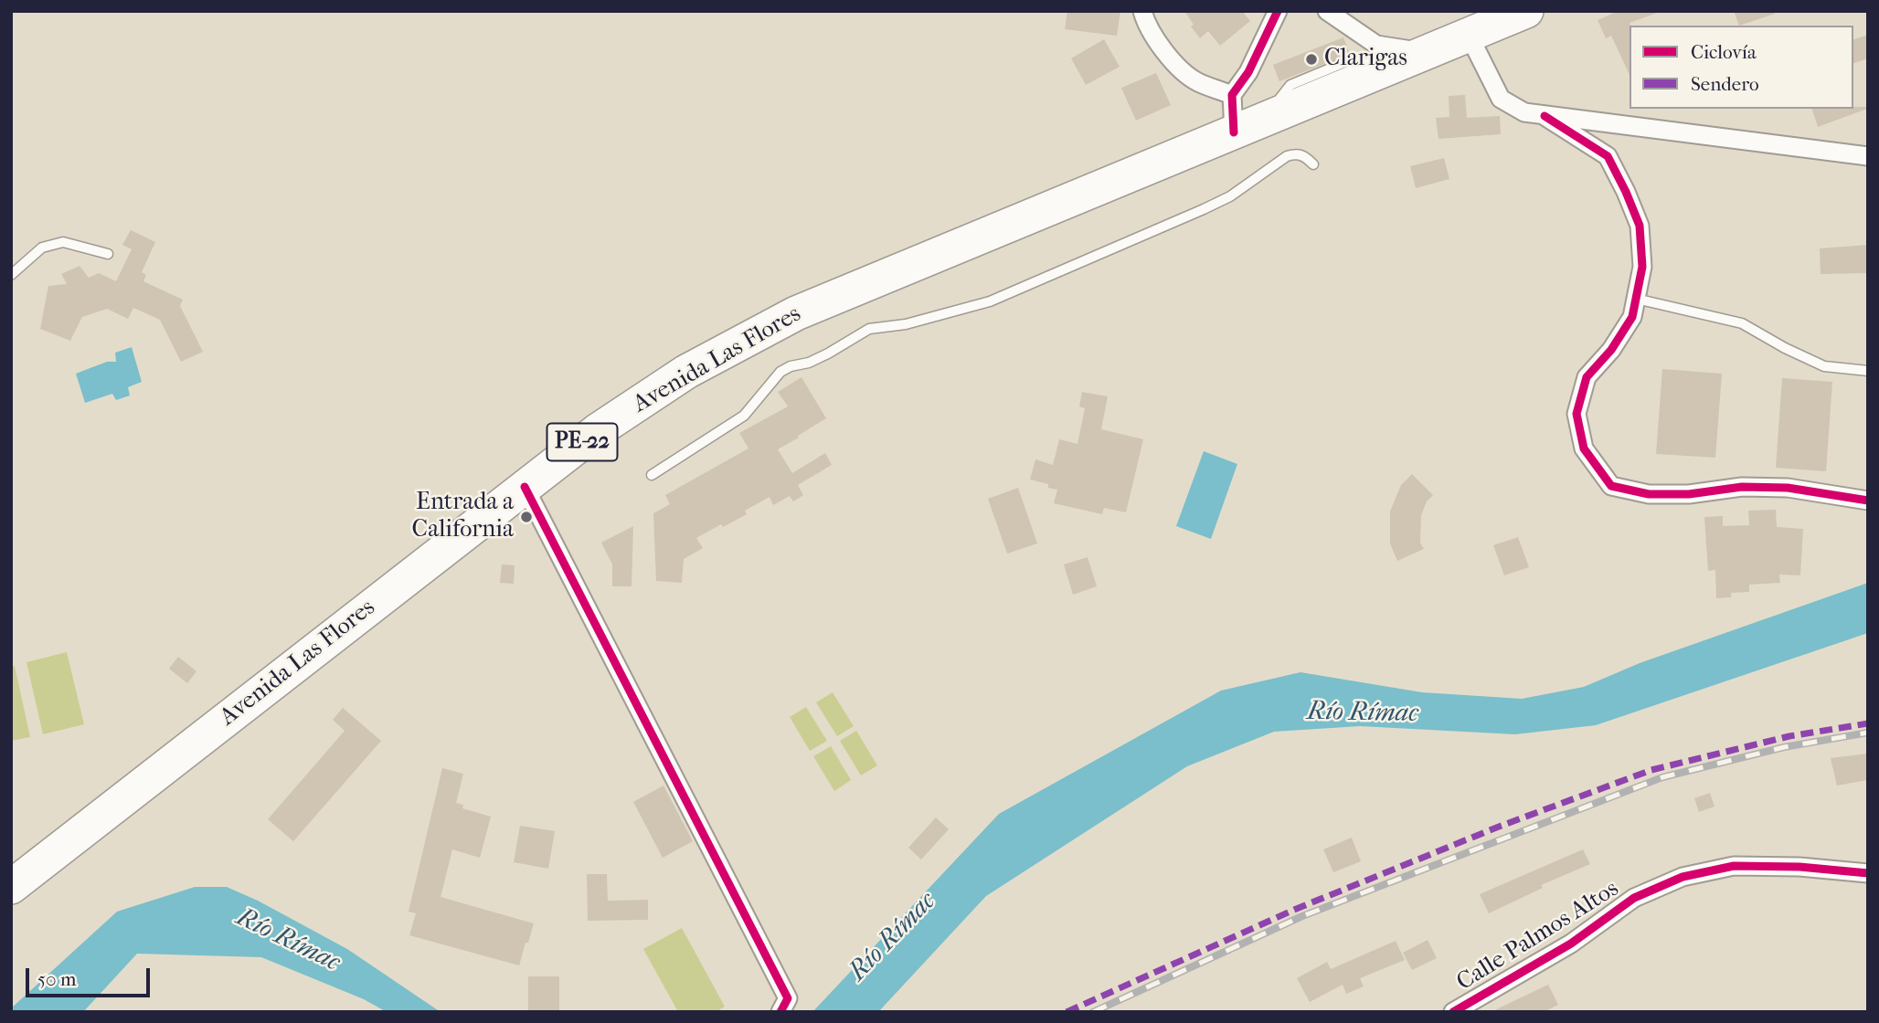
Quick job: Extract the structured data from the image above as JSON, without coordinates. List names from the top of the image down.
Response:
{
  "streets": {
    "highway": ["Avenida Las Flores", "PE-22"],
    "street": ["Calle Palmos Altos"]
  },
  "water": ["Río Rímac"],
  "places": ["Clarigas", "Entrada a California"],
  "legend": ["Ciclovía", "Sendero"],
  "scale_bar": "50 m"
}
